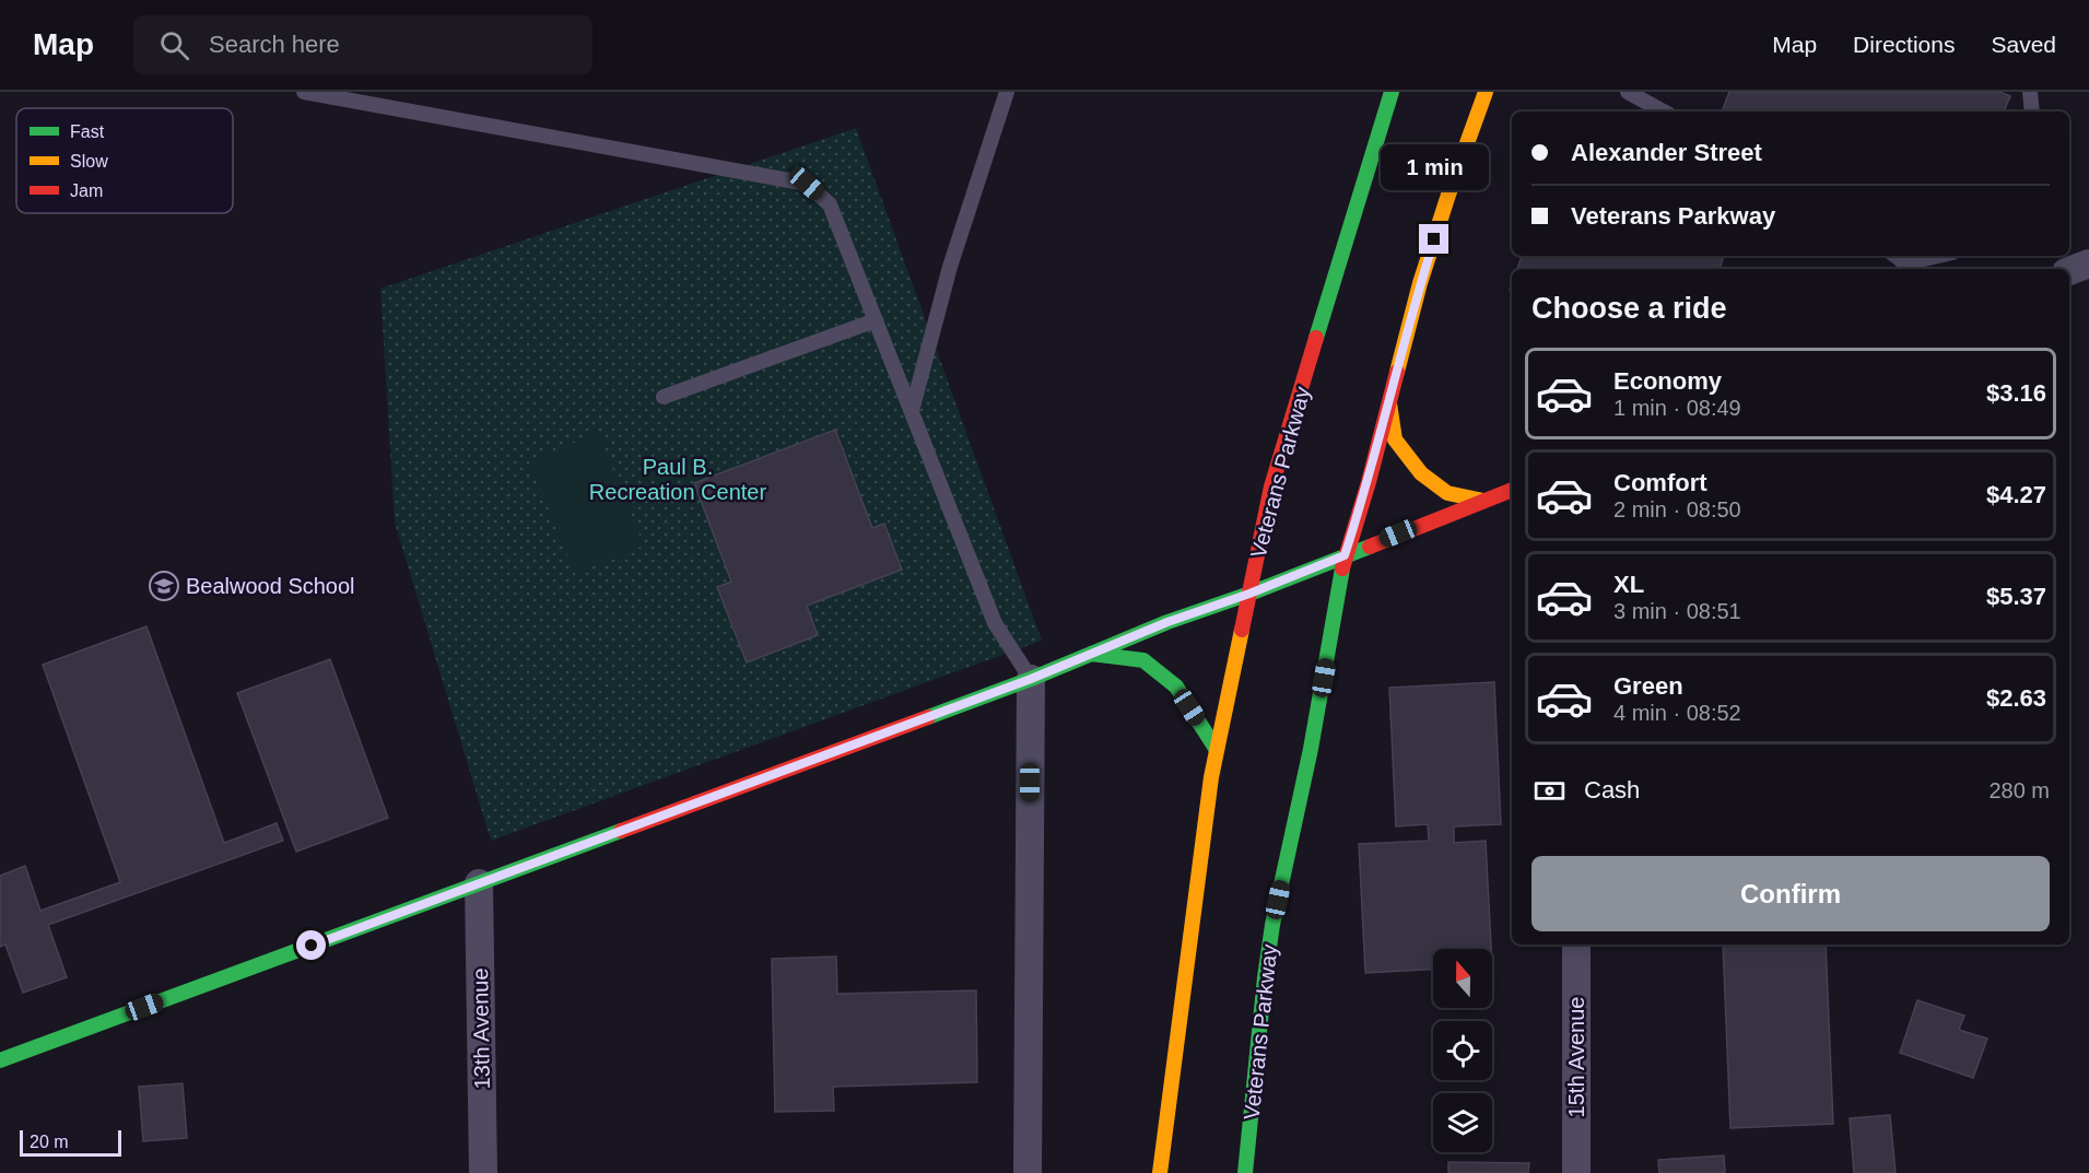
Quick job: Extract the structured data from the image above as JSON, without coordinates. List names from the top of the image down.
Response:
{
  "streets": {
    "main road": ["Veterans Parkway"],
    "street": ["13th Avenue", "15th Avenue"]
  },
  "parks": ["Paul B. Recreation Center"],
  "places": {
    "school or university": ["Bealwood School"]
  },
  "legend": ["Fast", "Slow", "Jam"],
  "scale_bar": "20 m",
  "north": "top",
  "page": {
    "header": "Map",
    "search": "Search here",
    "nav": ["Map", "Directions", "Saved"],
    "banner": ["Alexander Street", "Veterans Parkway"],
    "bubble": "1 min",
    "heading": "Choose a ride",
    "list": [
      {
        "name": "Economy",
        "note": "1 min · 08:49",
        "value": "$3.16"
      },
      {
        "name": "Comfort",
        "note": "2 min · 08:50",
        "value": "$4.27"
      },
      {
        "name": "XL",
        "note": "3 min · 08:51",
        "value": "$5.37"
      },
      {
        "name": "Green",
        "note": "4 min · 08:52",
        "value": "$2.63"
      }
    ],
    "pay": ["Cash", "280 m"],
    "buttons": "Confirm",
    "scale": "20 m"
  }
}
